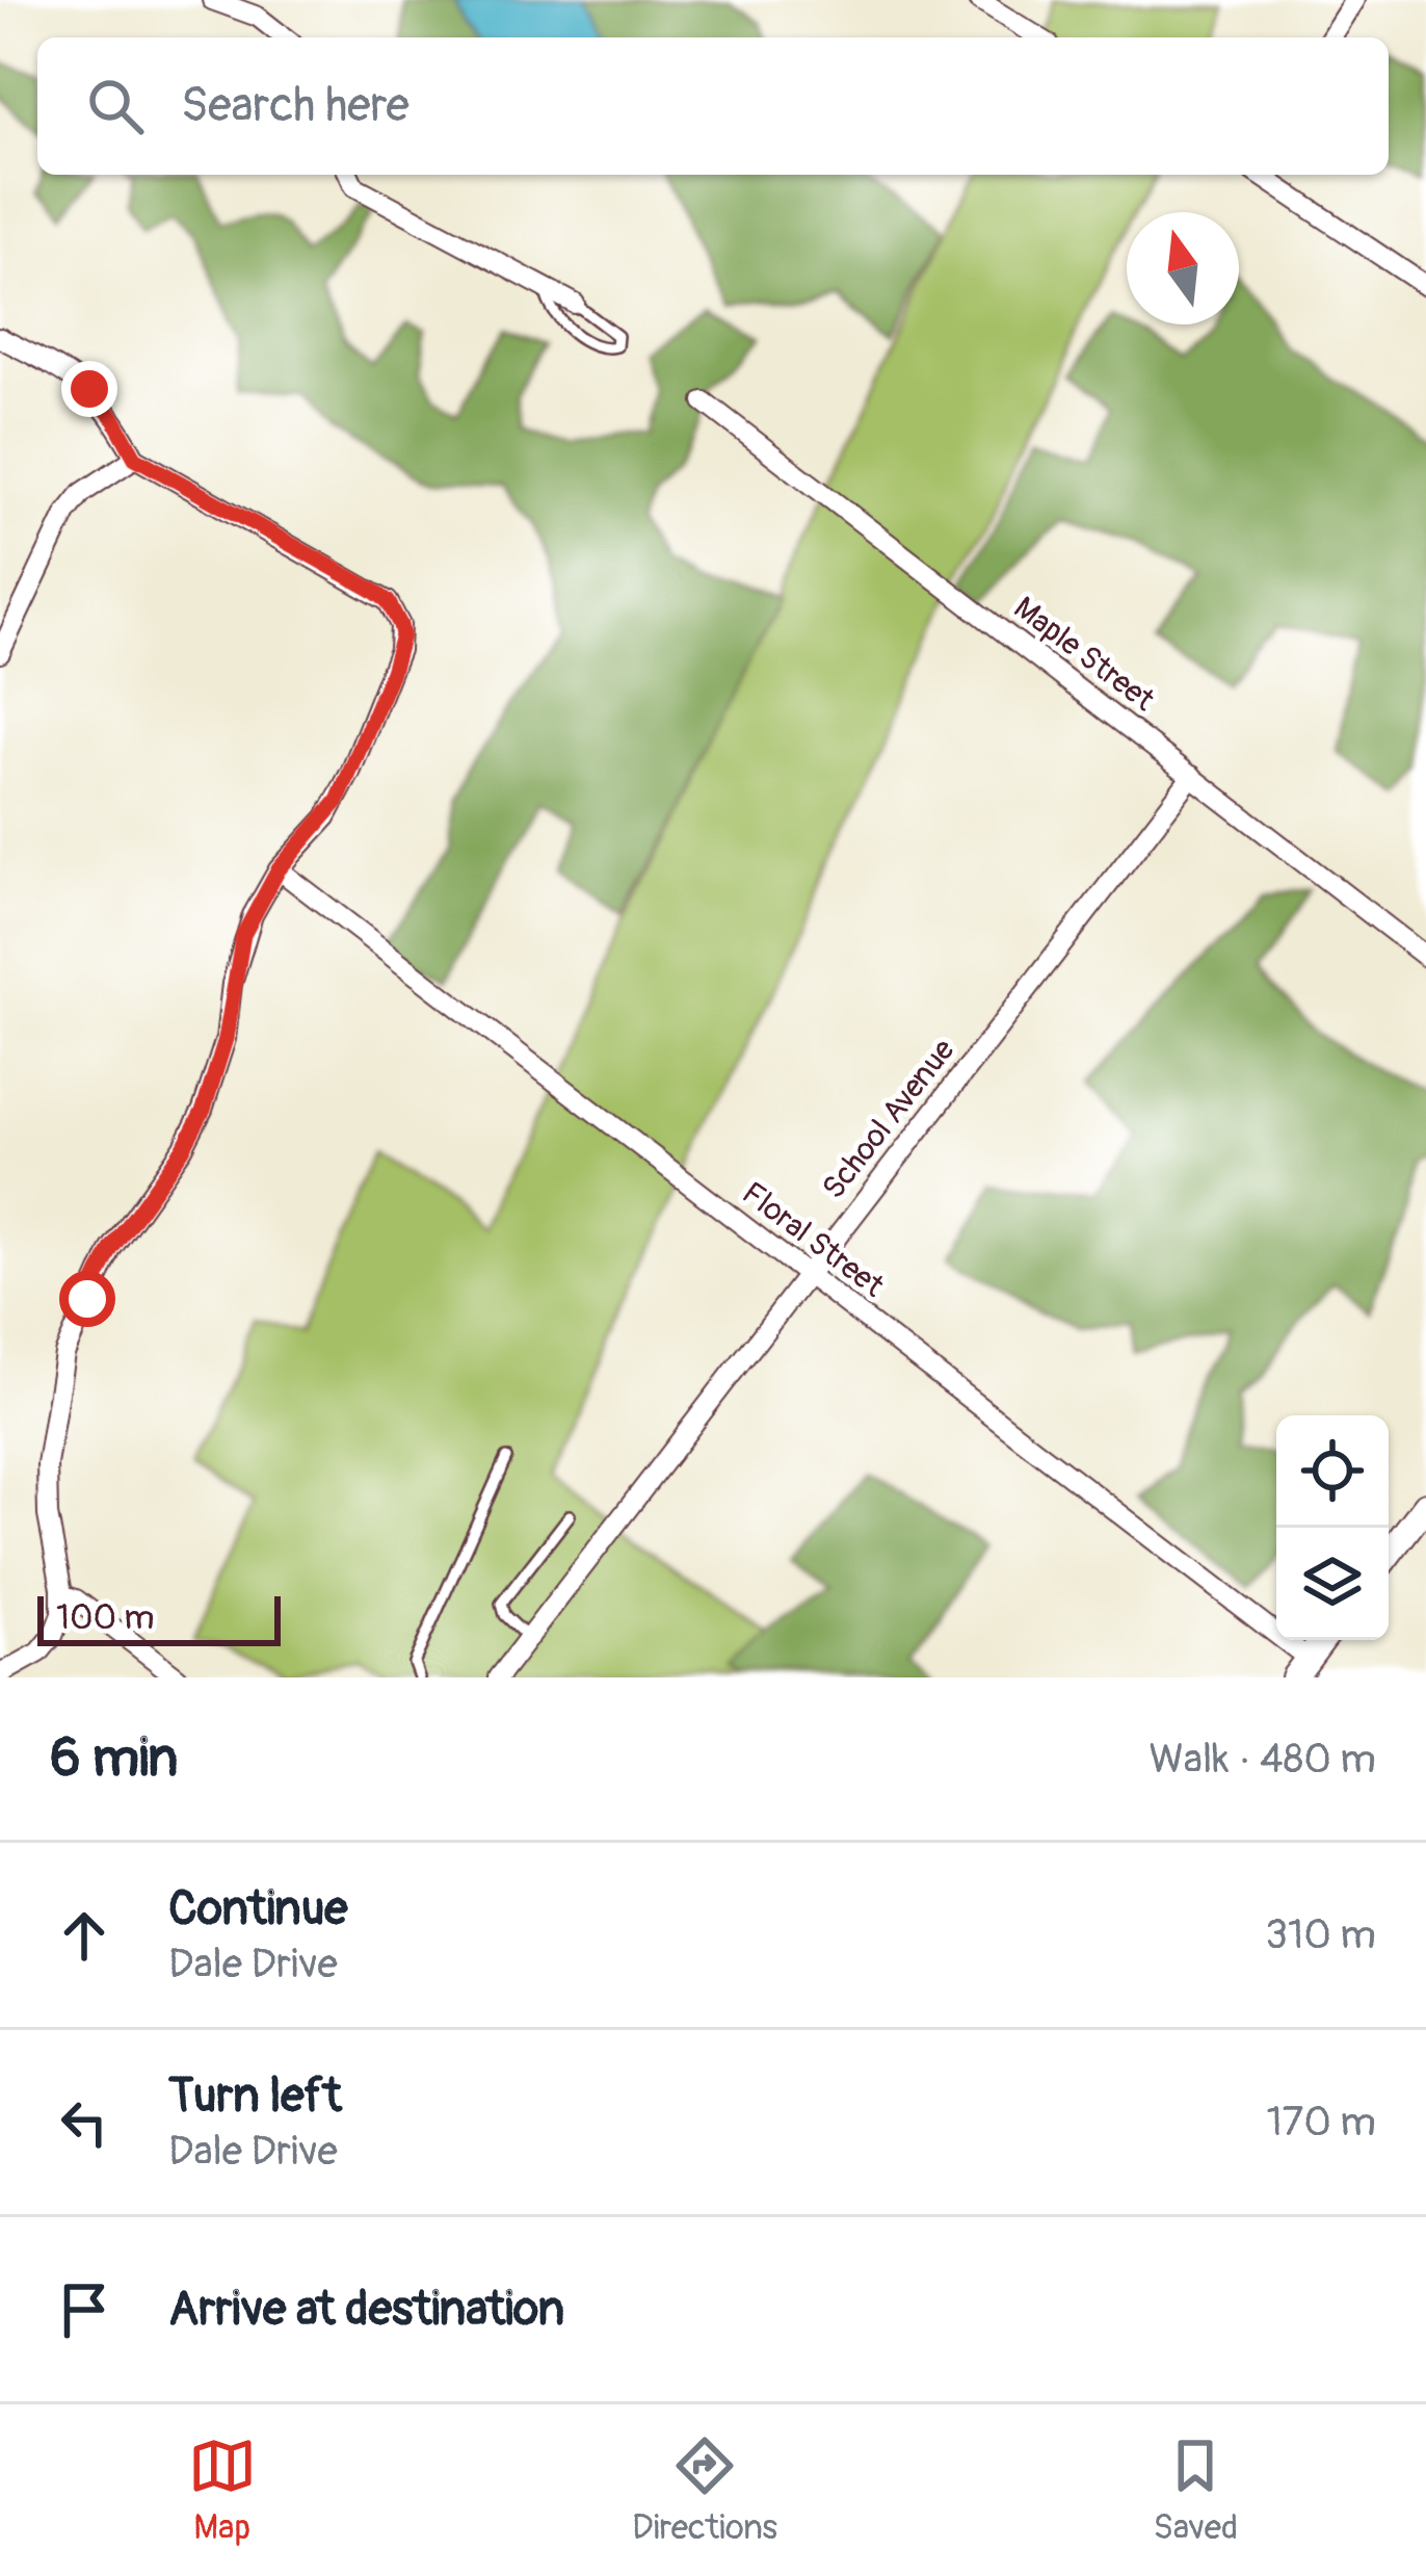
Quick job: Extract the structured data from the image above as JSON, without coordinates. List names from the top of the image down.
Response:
{
  "streets": {
    "street": ["Maple Street", "School Avenue", "Floral Street"]
  },
  "crossings": [
    ["Maple Street", "School Avenue"],
    ["School Avenue", "Floral Street"]
  ],
  "scale_bar": "100 m",
  "north": "top",
  "page": {
    "search": "Search here",
    "scale": "100 m",
    "heading": ["6 min", "Walk · 480 m"],
    "list": [
      ["Continue", "Dale Drive", "310 m"],
      ["Turn left", "Dale Drive", "170 m"],
      "Arrive at destination"
    ],
    "nav": ["Map", "Directions", "Saved"]
  }
}
